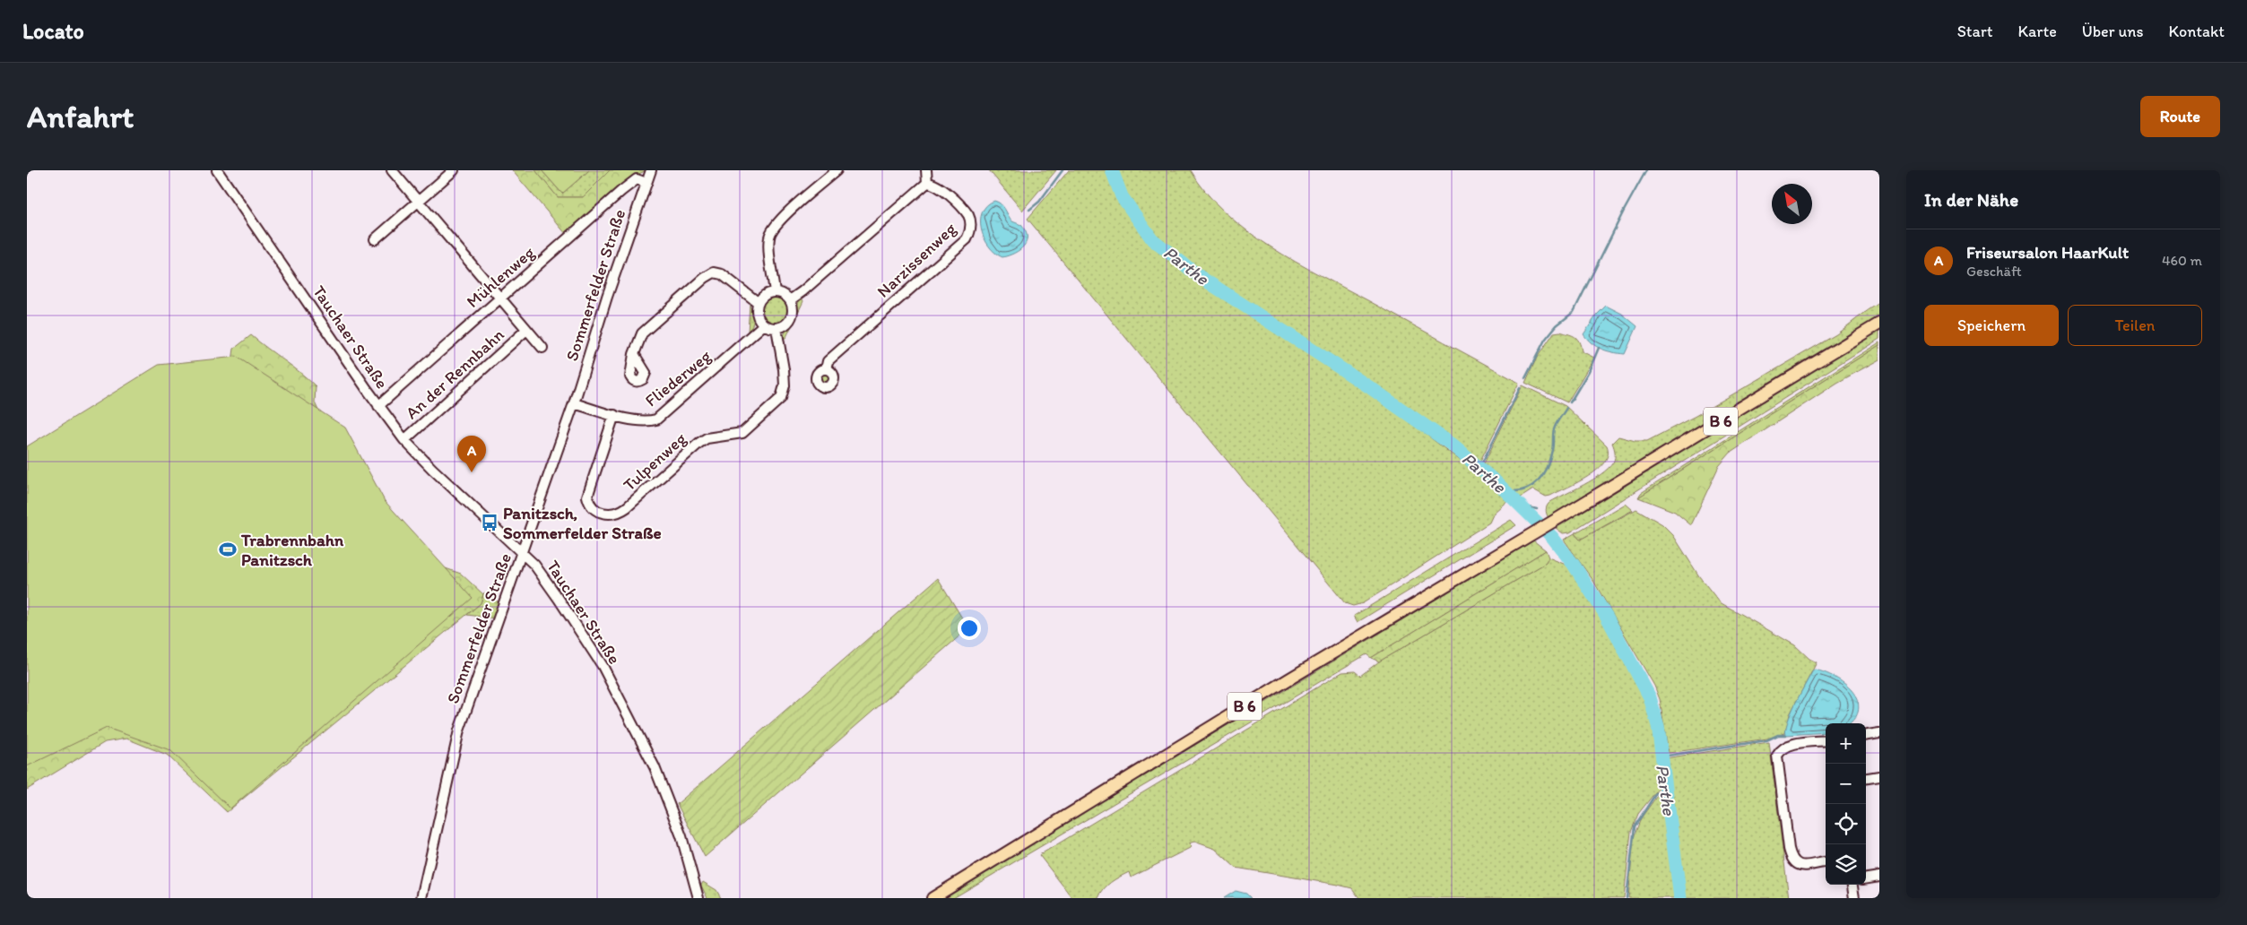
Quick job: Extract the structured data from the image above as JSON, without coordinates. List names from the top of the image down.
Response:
{
  "streets": {
    "main road": ["B 6"],
    "street": [
      "Narzissenweg",
      "Mühlenweg",
      "Sommerfelder Straße",
      "Tauchaer Straße",
      "An der Rennbahn",
      "Fliederweg",
      "Tulpenweg"
    ]
  },
  "crossings": [
    ["Mühlenweg", "Sommerfelder Straße"],
    ["Mühlenweg", "Tauchaer Straße"],
    ["Sommerfelder Straße", "Tauchaer Straße"],
    ["Sommerfelder Straße", "Fliederweg"],
    ["Tauchaer Straße", "An der Rennbahn"],
    ["Fliederweg", "Tulpenweg"]
  ],
  "water": ["Parthe"],
  "places": {
    "bus stop": ["Panitzsch, Sommerfelder Straße"],
    "sports": ["Trabrennbahn Panitzsch"]
  },
  "north": "top left",
  "page": {
    "header": "Locato",
    "nav": [
      "Start",
      "Karte",
      "Über uns",
      "Kontakt"
    ],
    "buttons": [
      "Route",
      ["Speichern", "Teilen"]
    ],
    "title": "Anfahrt",
    "heading": "In der Nähe",
    "list": [
      {
        "mark": "A",
        "name": "Friseursalon HaarKult",
        "note": "Geschäft",
        "value": "460 m"
      }
    ],
    "pins": "A",
    "map_buttons": ["+", "−"]
  }
}
